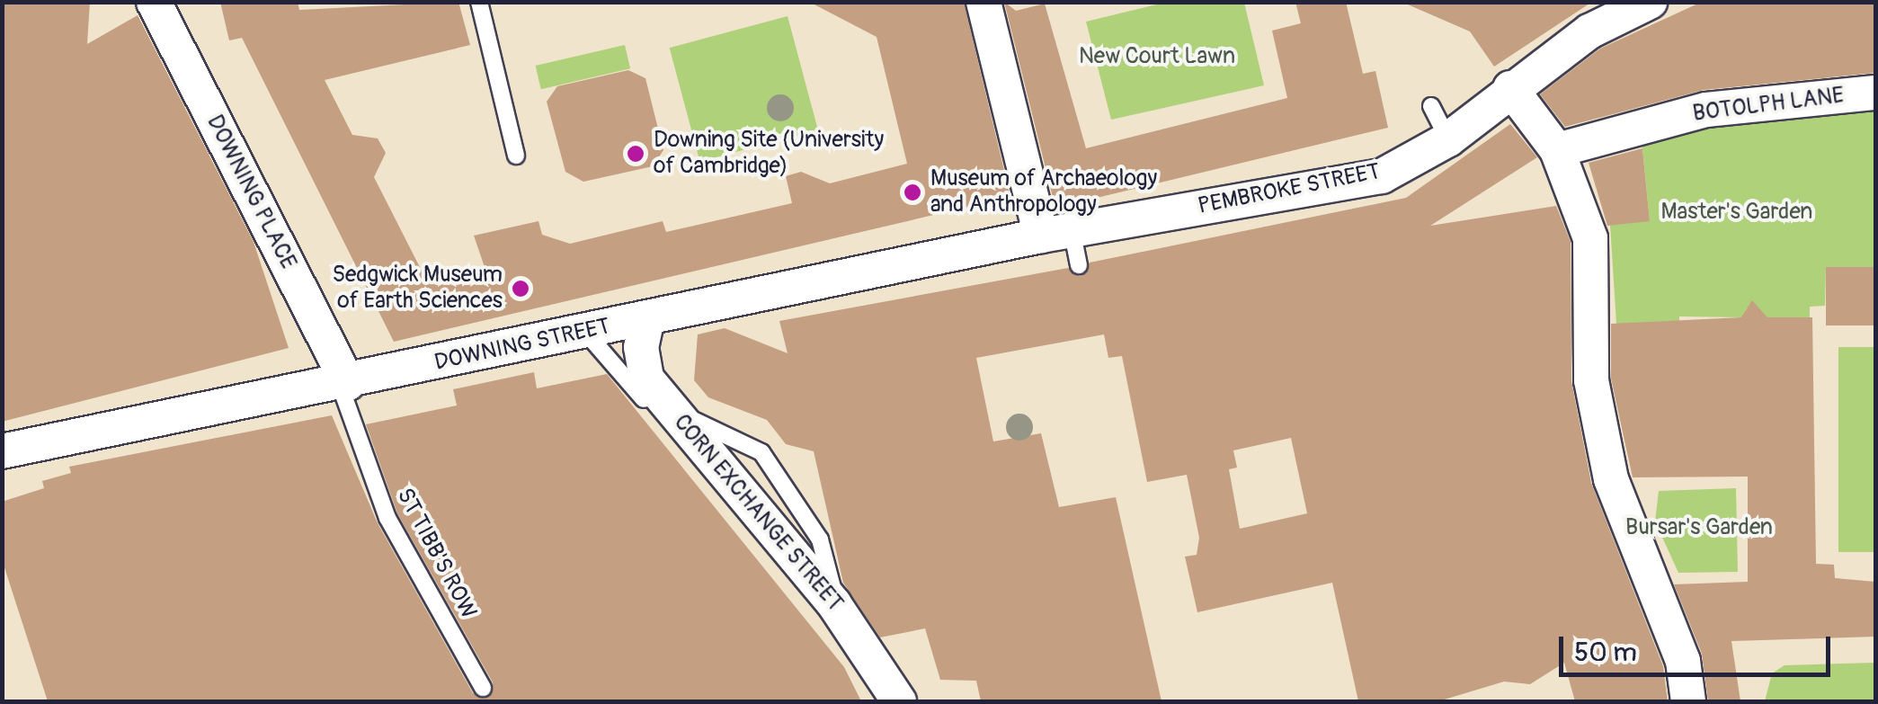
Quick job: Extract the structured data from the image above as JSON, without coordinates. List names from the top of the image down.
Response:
{
  "streets": {
    "street": [
      "BOTOLPH LANE",
      "PEMBROKE STREET",
      "DOWNING PLACE",
      "DOWNING STREET",
      "CORN EXCHANGE STREET"
    ],
    "lane": ["ST TIBB'S ROW"]
  },
  "crossings": [
    ["PEMBROKE STREET", "DOWNING STREET"],
    ["DOWNING PLACE", "DOWNING STREET"],
    ["DOWNING PLACE", "ST TIBB'S ROW"],
    ["DOWNING STREET", "CORN EXCHANGE STREET"],
    ["DOWNING STREET", "ST TIBB'S ROW"]
  ],
  "parks": ["New Court Lawn", "Master's Garden", "Bursar's Garden"],
  "places": ["Downing Site (University of Cambridge)", "Museum of Archaeology and Anthropology", "Sedgwick Museum of Earth Sciences"],
  "scale_bar": "50 m"
}
